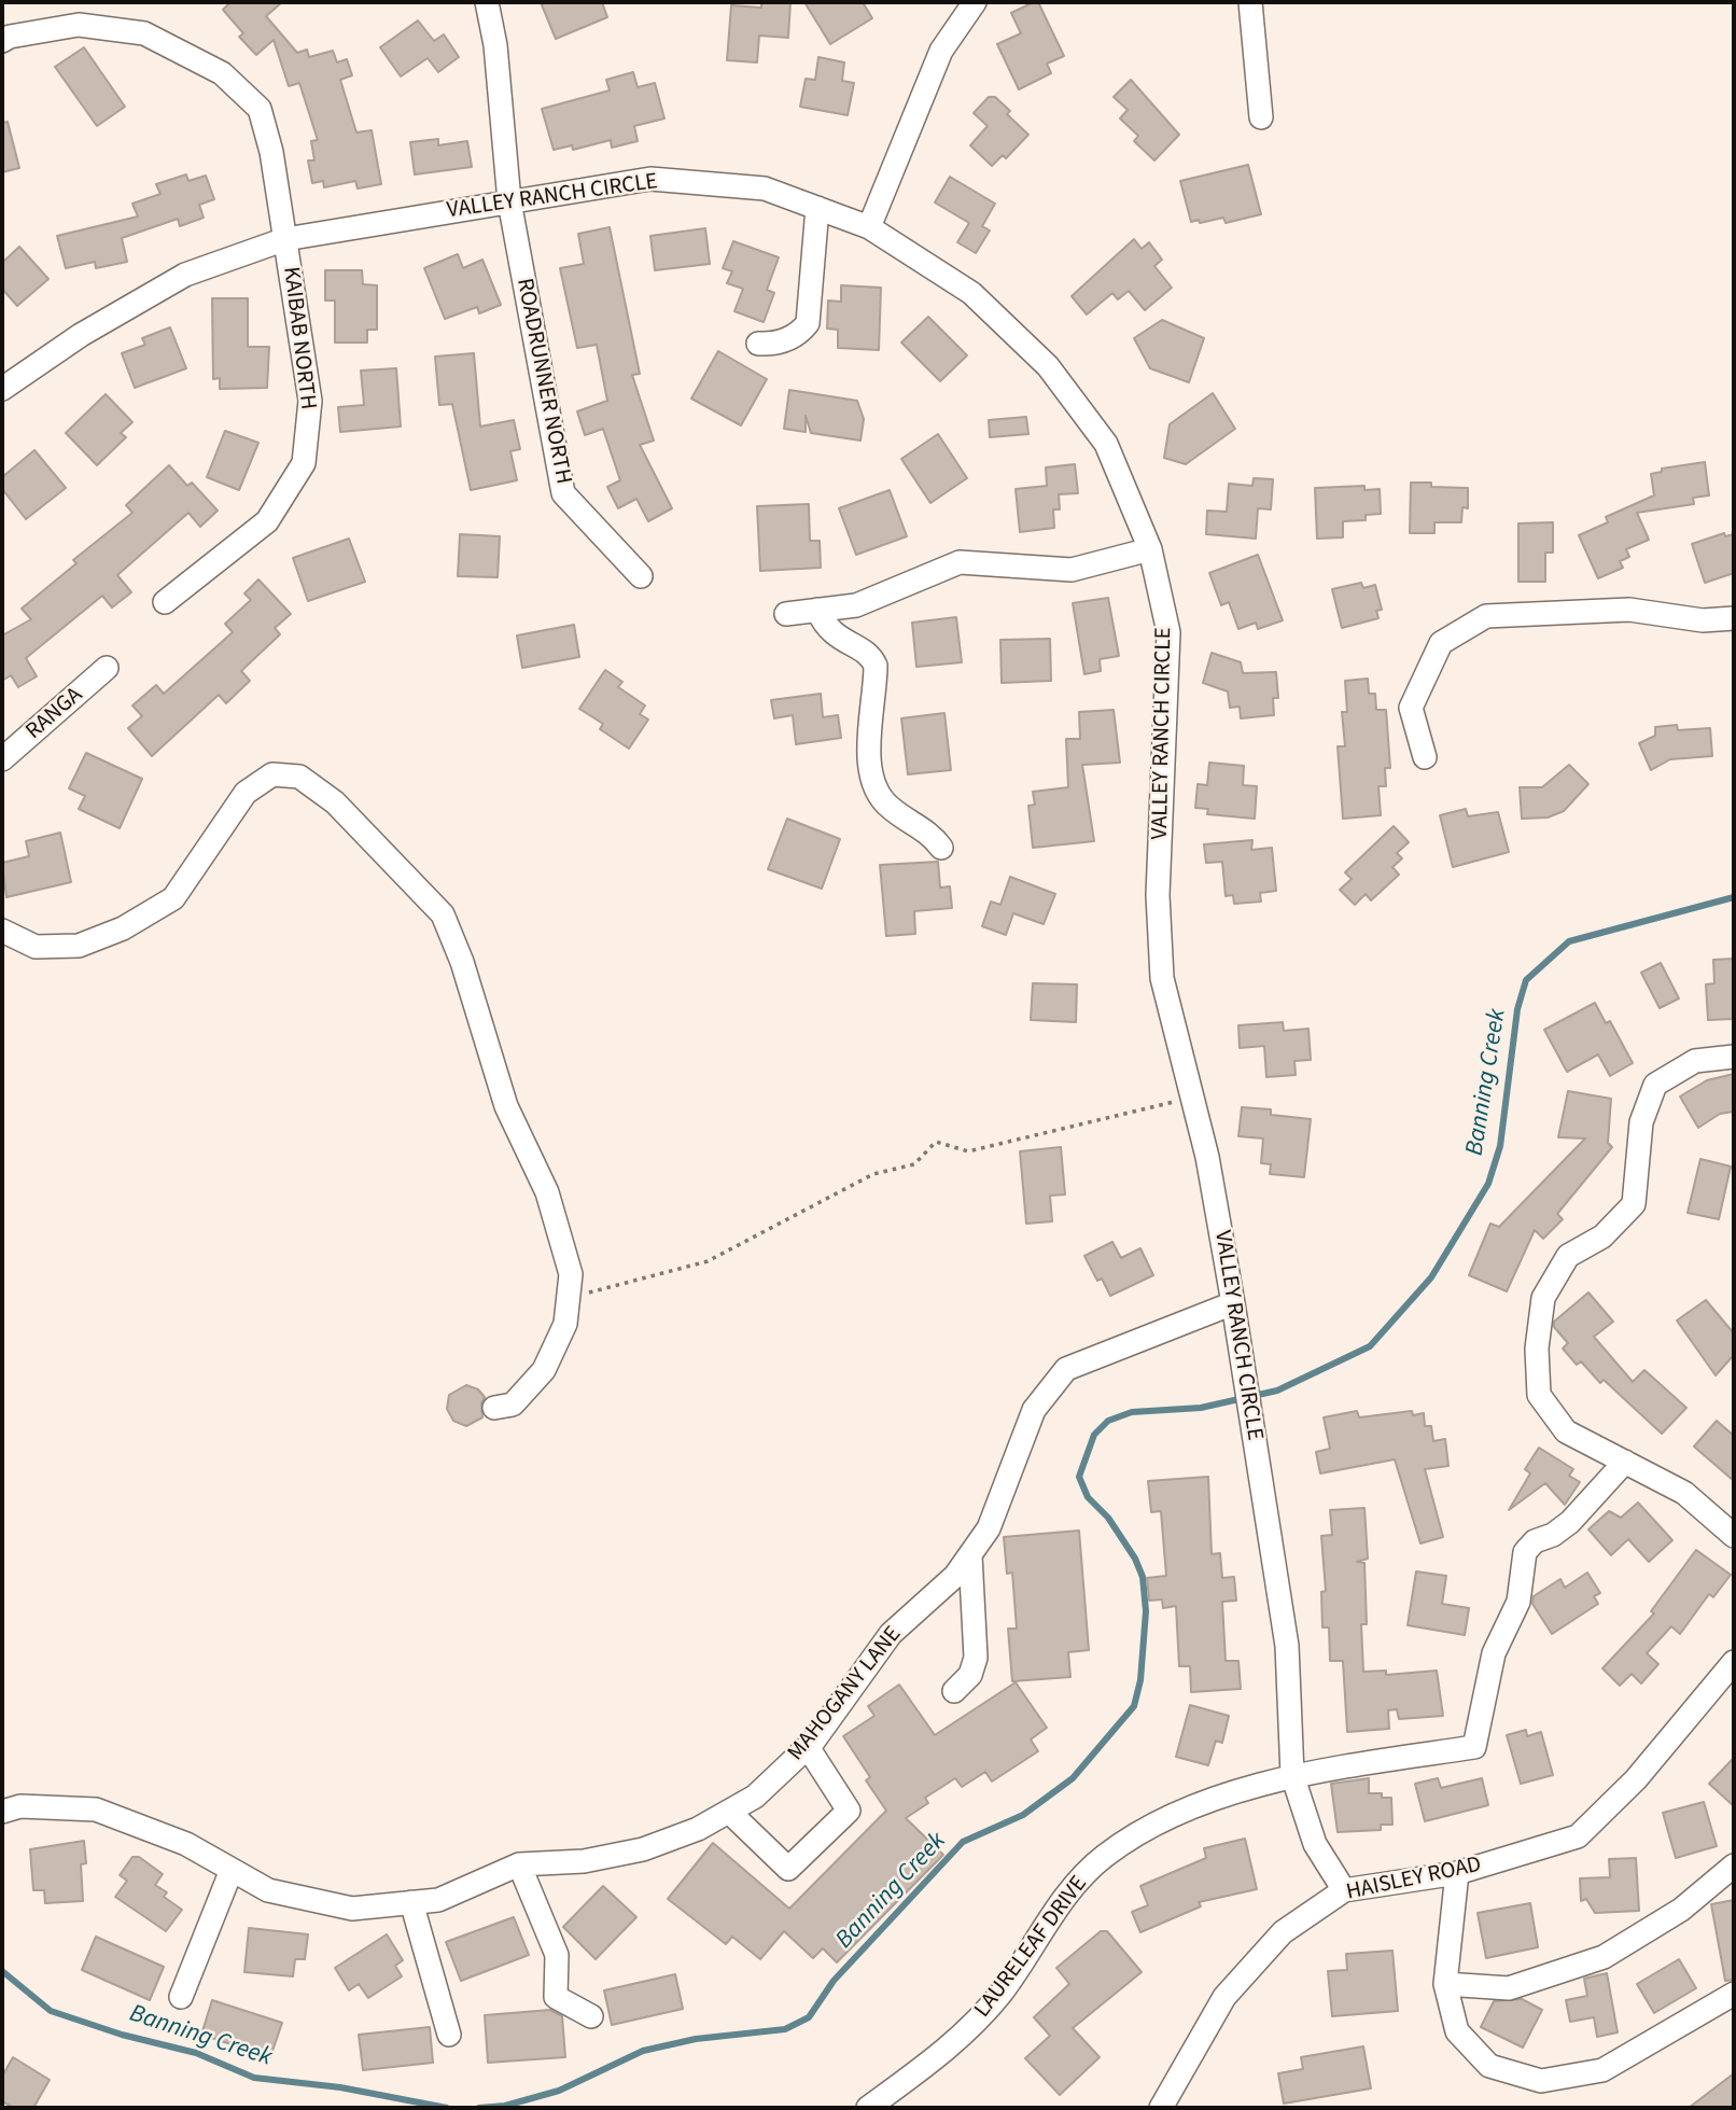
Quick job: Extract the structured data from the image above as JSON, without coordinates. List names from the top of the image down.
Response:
{
  "streets": {
    "street": [
      "VALLEY RANCH CIRCLE",
      "KAIBAB NORTH",
      "ROADRUNNER NORTH",
      "RANGA",
      "MAHOGANY LANE",
      "HAISLEY ROAD",
      "LAURELEAF DRIVE"
    ]
  },
  "crossings": [
    ["VALLEY RANCH CIRCLE", "KAIBAB NORTH"],
    ["VALLEY RANCH CIRCLE", "ROADRUNNER NORTH"],
    ["VALLEY RANCH CIRCLE", "MAHOGANY LANE"],
    ["VALLEY RANCH CIRCLE", "HAISLEY ROAD"],
    ["VALLEY RANCH CIRCLE", "LAURELEAF DRIVE"]
  ],
  "water": ["Banning Creek"]
}
